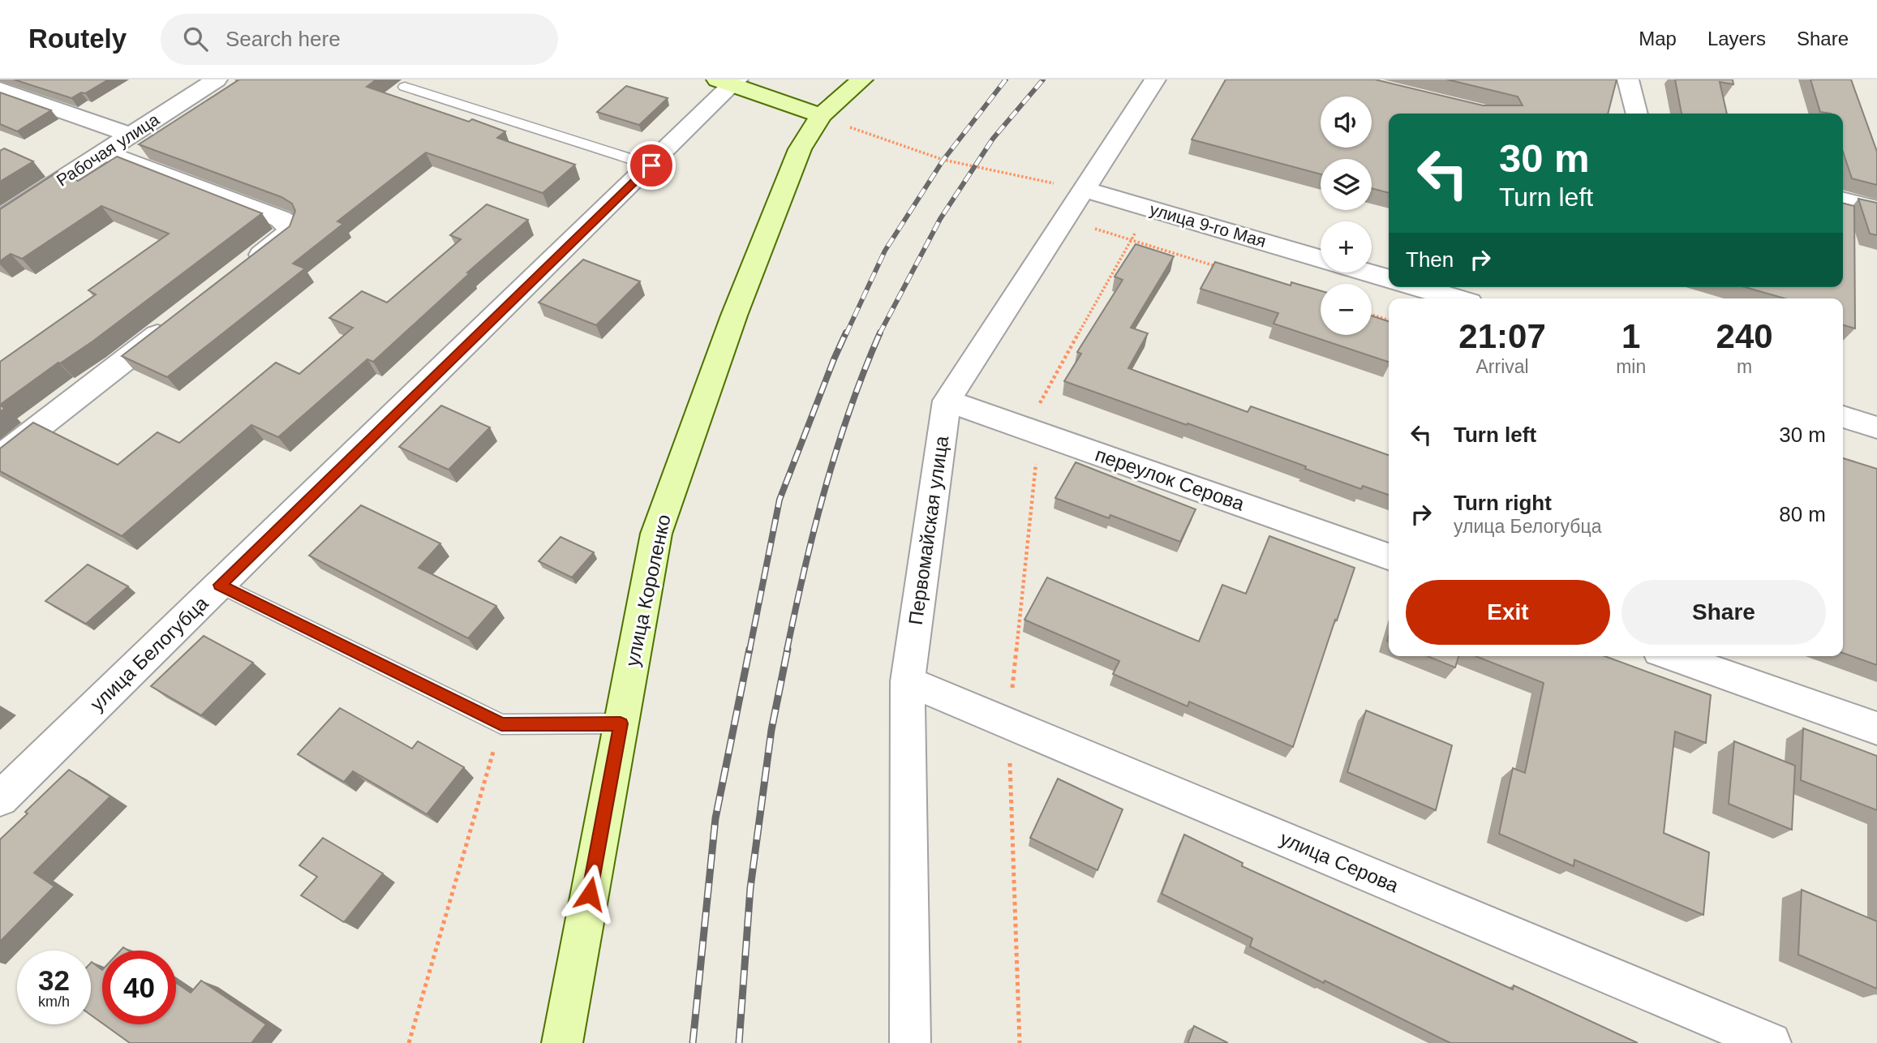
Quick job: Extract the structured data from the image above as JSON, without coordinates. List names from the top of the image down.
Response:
{
  "streets": {
    "street": [
      "Рабочая улица",
      "улица 9-го Мая",
      "переулок Серова",
      "Первомайская улица",
      "улица Короленко",
      "улица Белогубца",
      "улица Серова"
    ]
  },
  "crossings": [
    ["улица 9-го Мая", "Первомайская улица"],
    ["переулок Серова", "Первомайская улица"],
    ["Первомайская улица", "улица Серова"]
  ],
  "page": {
    "header": "Routely",
    "search": "Search here",
    "nav": ["Map", "Layers", "Share"],
    "map_buttons": ["+", "−"],
    "turn": ["30 m", "Turn left"],
    "then": "Then",
    "eta": [
      "21:07",
      "Arrival",
      "1",
      "min",
      "240",
      "m"
    ],
    "list": [
      {
        "name": "Turn left",
        "value": "30 m"
      },
      {
        "name": "Turn right",
        "note": "улица Белогубца",
        "value": "80 m"
      }
    ],
    "buttons": ["Exit", "Share"],
    "speed": "32 km/h",
    "limit": "40"
  }
}
